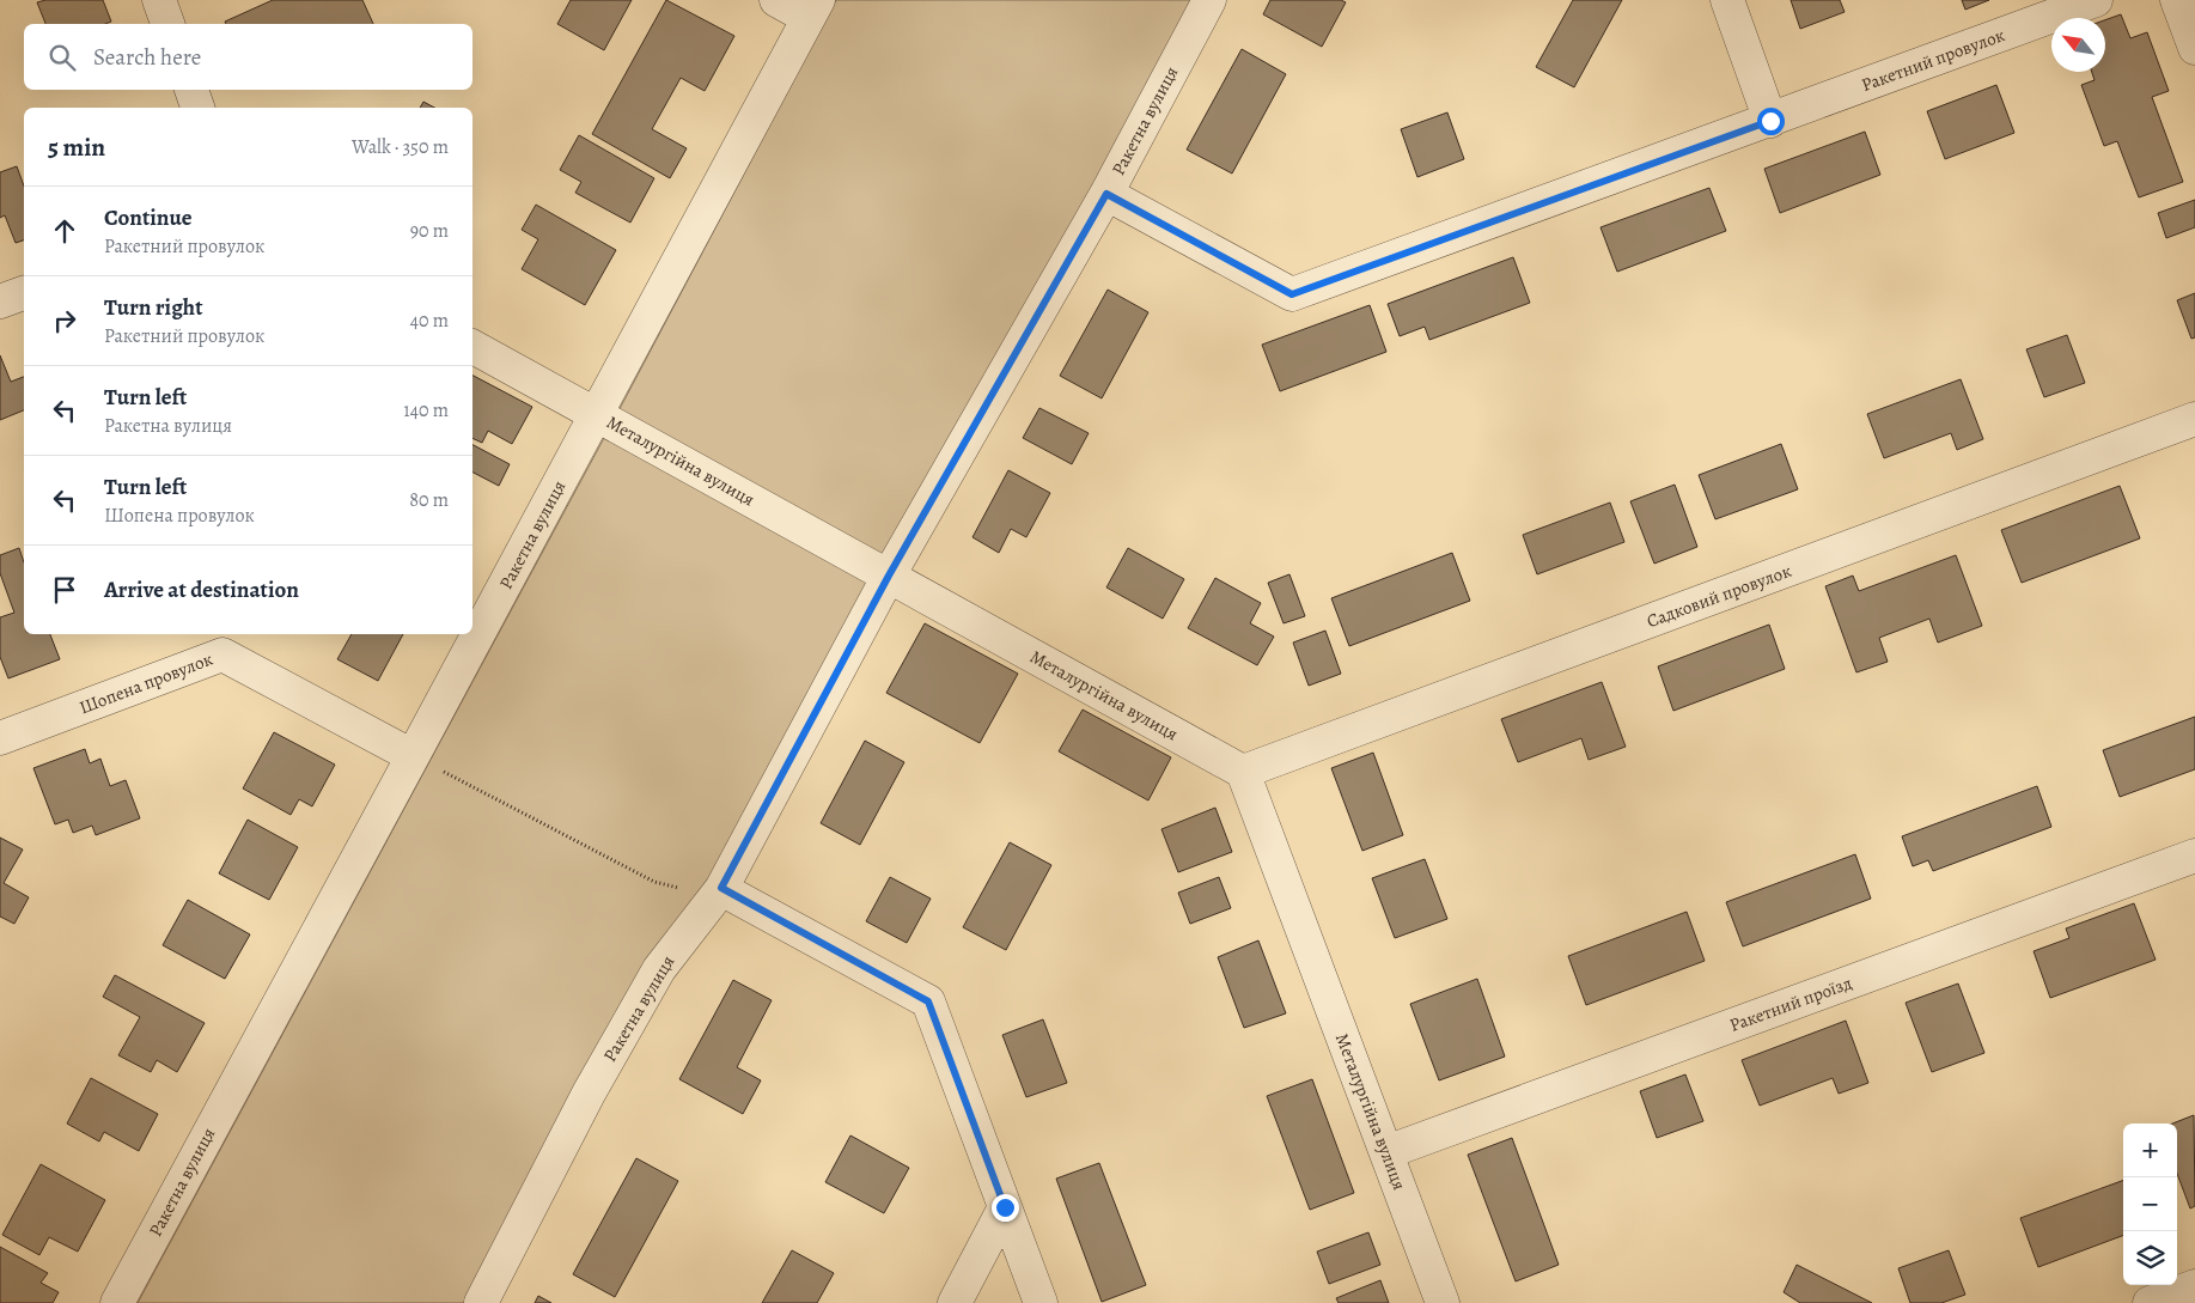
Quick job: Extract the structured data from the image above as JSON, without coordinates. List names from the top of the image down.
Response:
{
  "streets": {
    "street": [
      "Ракетний провулок",
      "Ракетна вулиця",
      "Металургійна вулиця",
      "Садковий провулок",
      "Шопена провулок",
      "Ракетний проїзд"
    ]
  },
  "crossings": [
    ["Ракетний провулок", "Ракетна вулиця"],
    ["Ракетна вулиця", "Металургійна вулиця"],
    ["Ракетна вулиця", "Шопена провулок"],
    ["Металургійна вулиця", "Садковий провулок"],
    ["Металургійна вулиця", "Ракетний проїзд"]
  ],
  "north": "top left",
  "page": {
    "search": "Search here",
    "heading": ["5 min", "Walk · 350 m"],
    "list": [
      ["Continue", "Ракетний провулок", "90 m"],
      ["Turn right", "Ракетний провулок", "40 m"],
      ["Turn left", "Ракетна вулиця", "140 m"],
      ["Turn left", "Шопена провулок", "80 m"],
      "Arrive at destination"
    ],
    "map_buttons": ["+", "−"]
  }
}
